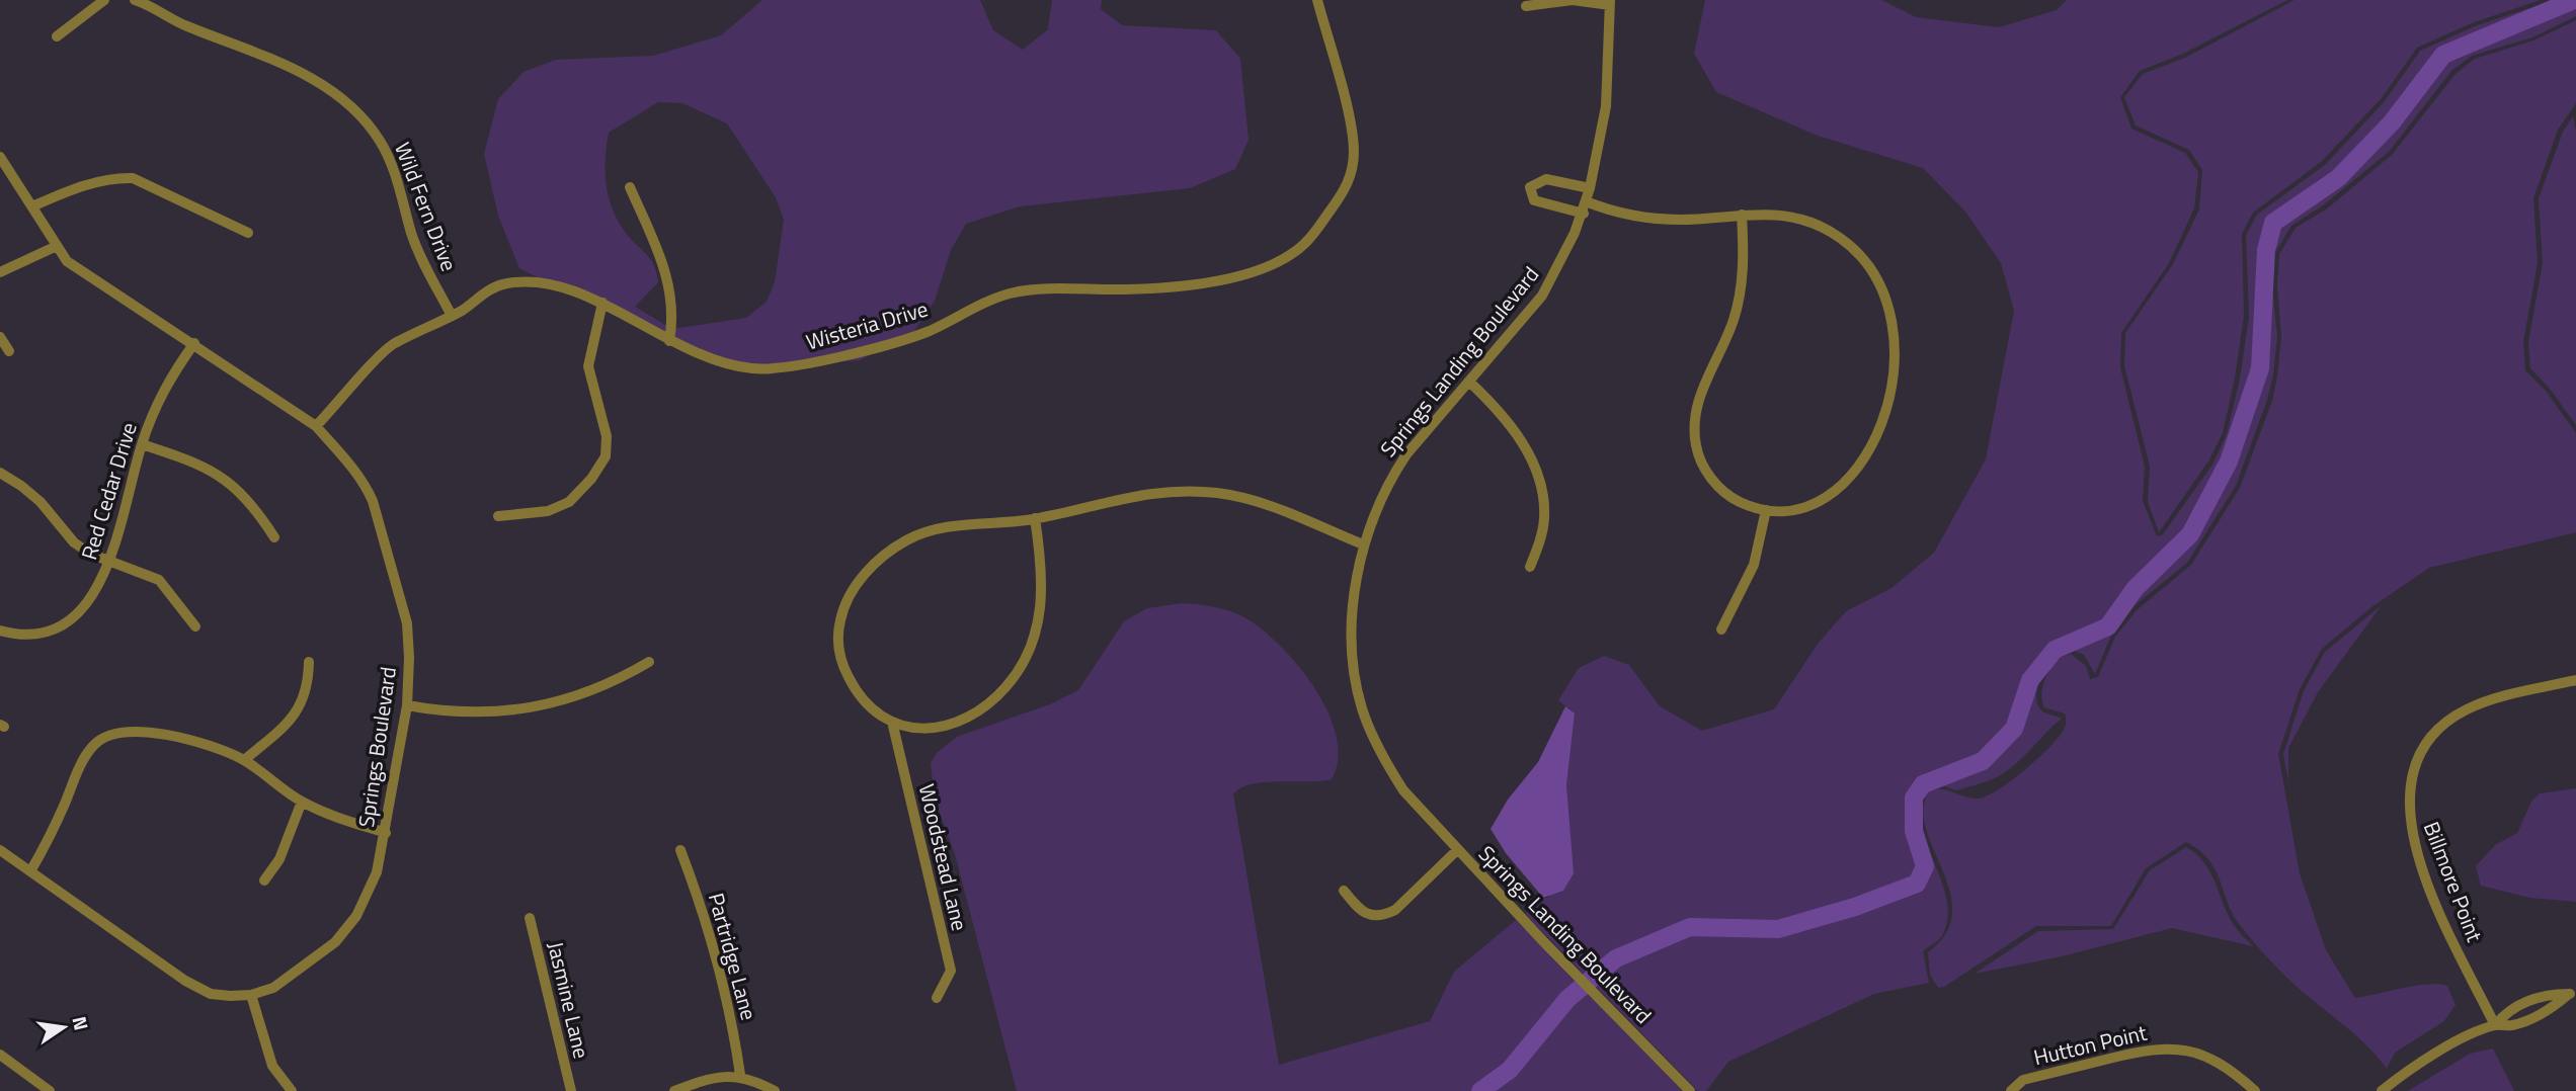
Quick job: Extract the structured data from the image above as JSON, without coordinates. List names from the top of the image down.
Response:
{
  "streets": {
    "street": [
      "Wild Fern Drive",
      "Wisteria Drive",
      "Springs Landing Boulevard",
      "Red Cedar Drive",
      "Springs Boulevard",
      "Woodstead Lane",
      "Billmore Point",
      "Partridge Lane",
      "Jasmine Lane",
      "Hutton Point"
    ]
  },
  "crossings": [
    ["Wild Fern Drive", "Wisteria Drive"],
    ["Wisteria Drive", "Springs Boulevard"],
    ["Red Cedar Drive", "Springs Boulevard"]
  ],
  "north": "right"
}
